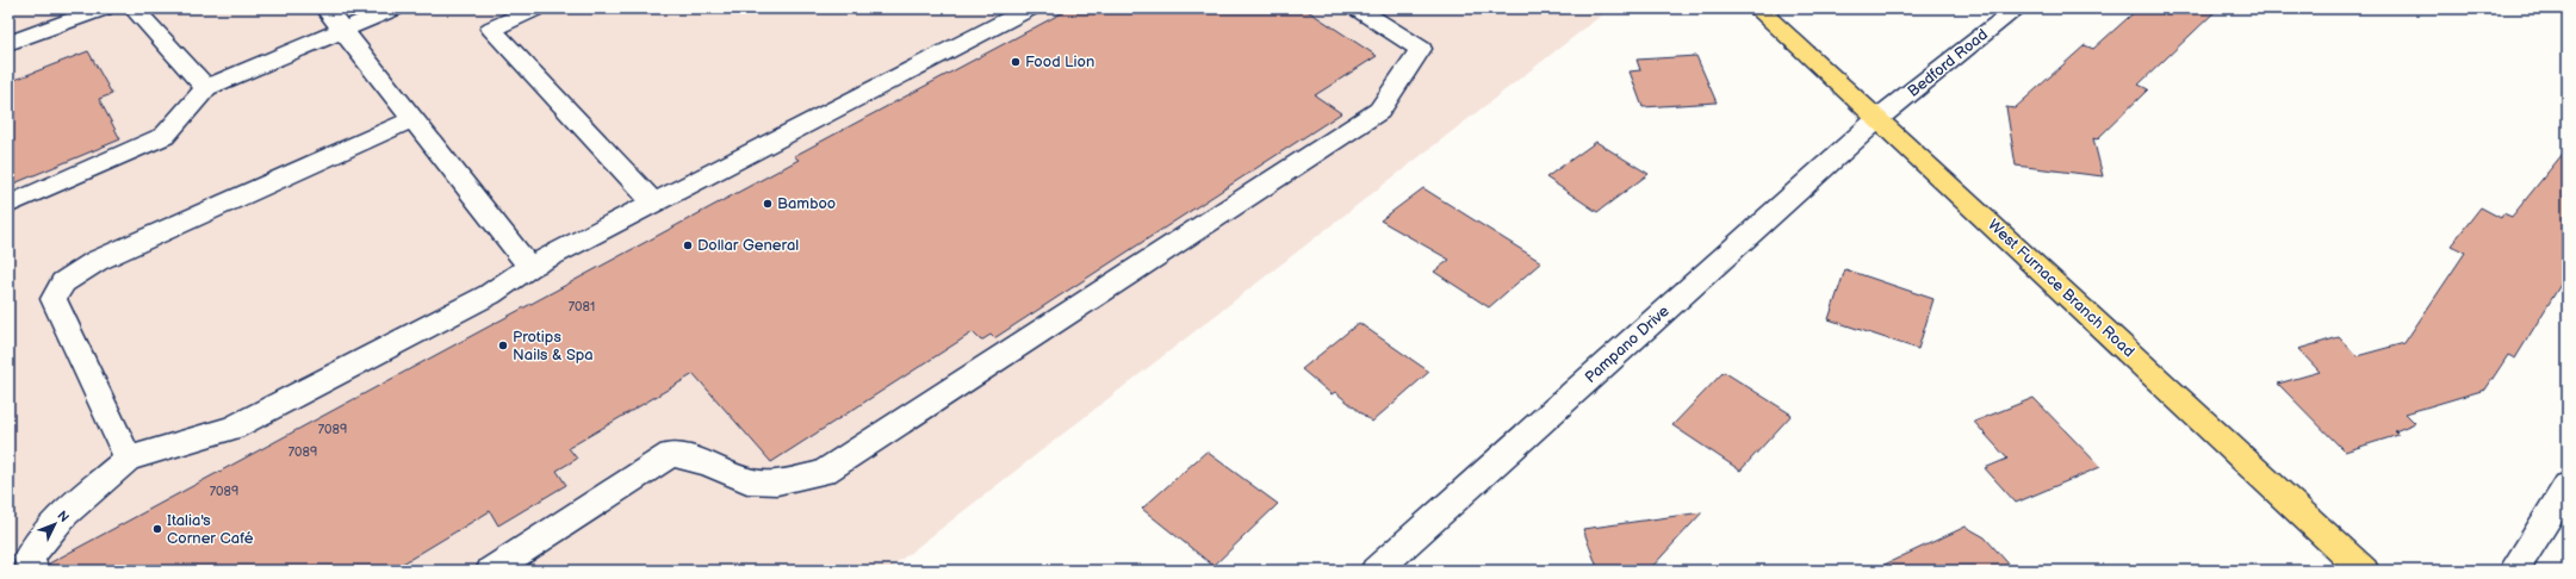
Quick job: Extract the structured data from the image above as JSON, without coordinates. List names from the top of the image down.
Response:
{
  "streets": {
    "main road": ["West Furnace Branch Road"],
    "street": ["Bedford Road", "Pampano Drive"]
  },
  "crossings": [
    ["Bedford Road", "West Furnace Branch Road"],
    ["Bedford Road", "Pampano Drive"],
    ["West Furnace Branch Road", "Pampano Drive"]
  ],
  "places": [
    "Food Lion",
    "Bamboo",
    "Dollar General",
    "Protips Nails & Spa",
    "Italia's Corner Café"
  ],
  "house_numbers": [
    "7081",
    "7089",
    "7089",
    "7089"
  ],
  "north": "top right"
}
